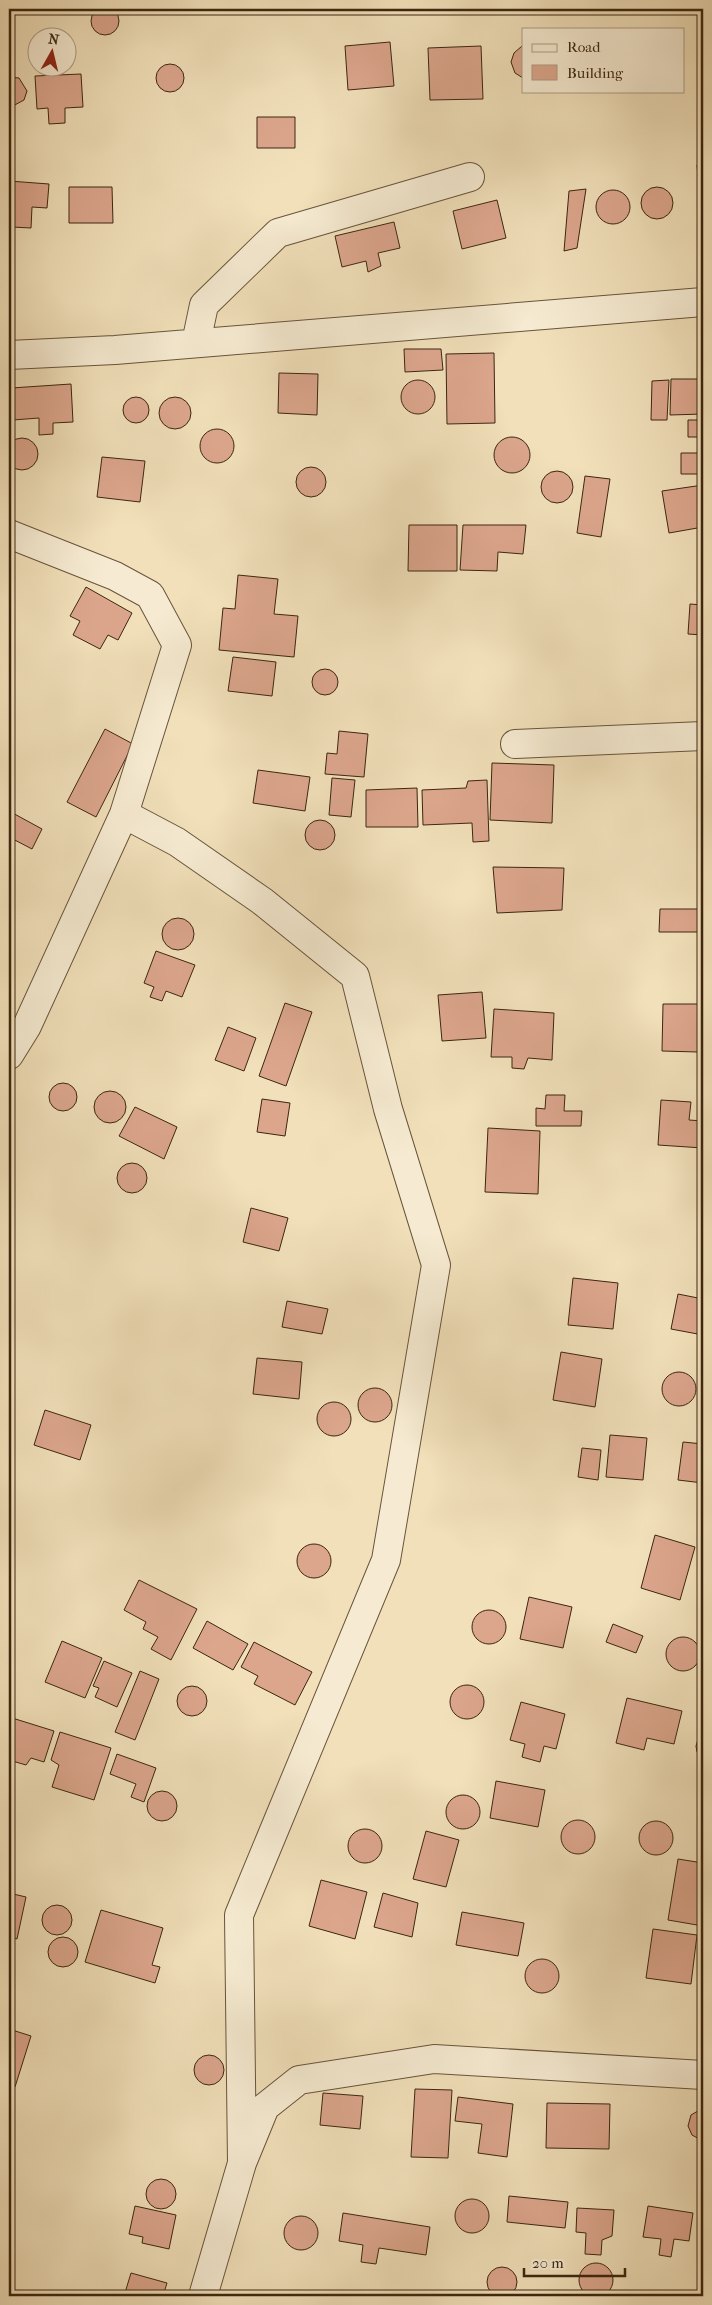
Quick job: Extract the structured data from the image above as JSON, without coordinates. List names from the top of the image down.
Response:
{
  "legend": ["Road", "Building"],
  "scale_bar": "20 m",
  "north": "top"
}
